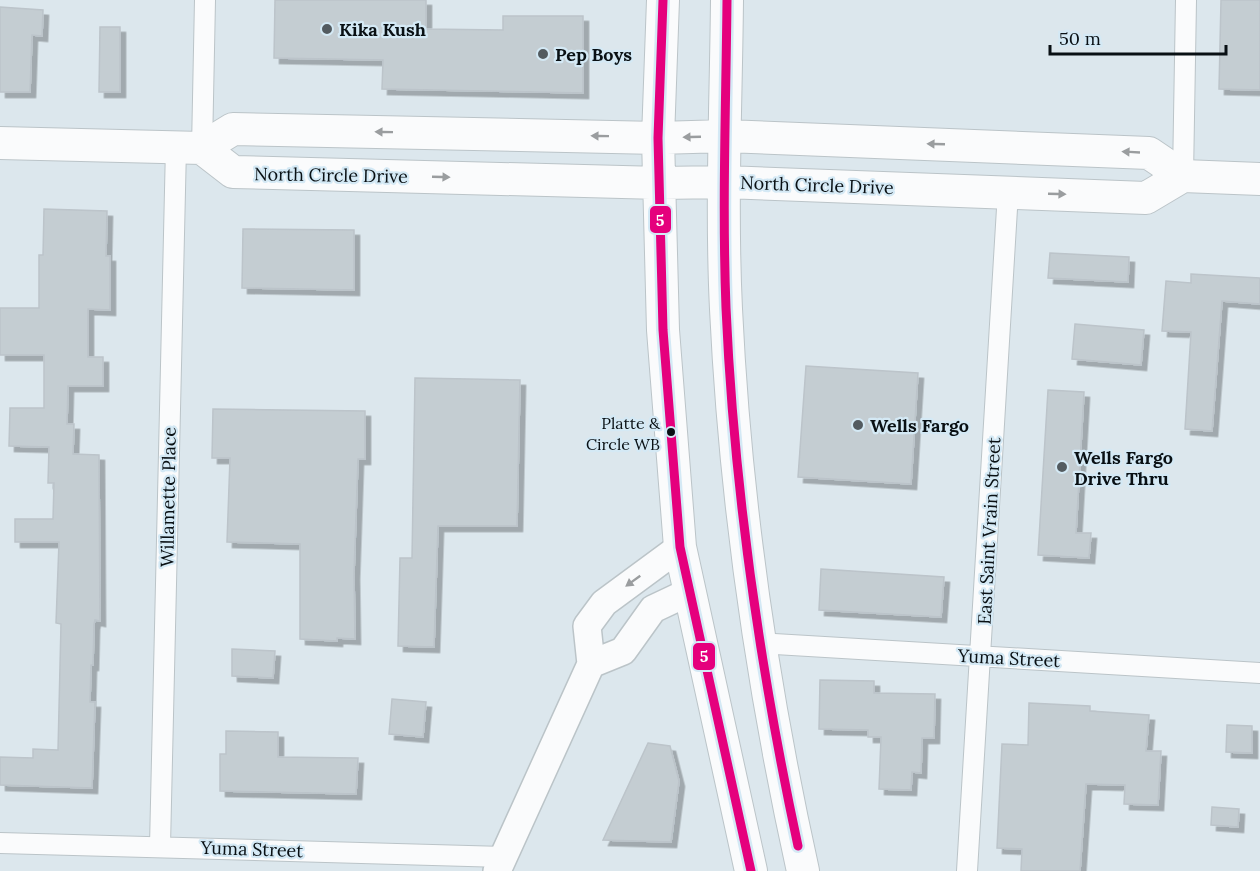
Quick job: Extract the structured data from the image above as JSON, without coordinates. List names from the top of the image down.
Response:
{
  "streets": {
    "main road": ["North Circle Drive"],
    "street": ["Willamette Place", "East Saint Vrain Street", "Yuma Street"]
  },
  "crossings": [
    ["North Circle Drive", "Willamette Place"],
    ["North Circle Drive", "East Saint Vrain Street"],
    ["Willamette Place", "Yuma Street"],
    ["East Saint Vrain Street", "Yuma Street"]
  ],
  "places": [
    "Kika Kush",
    "Pep Boys",
    "Wells Fargo",
    "Platte & Circle WB",
    "Wells Fargo Drive Thru"
  ],
  "lines": ["transit line 5"],
  "scale_bar": "50 m"
}
